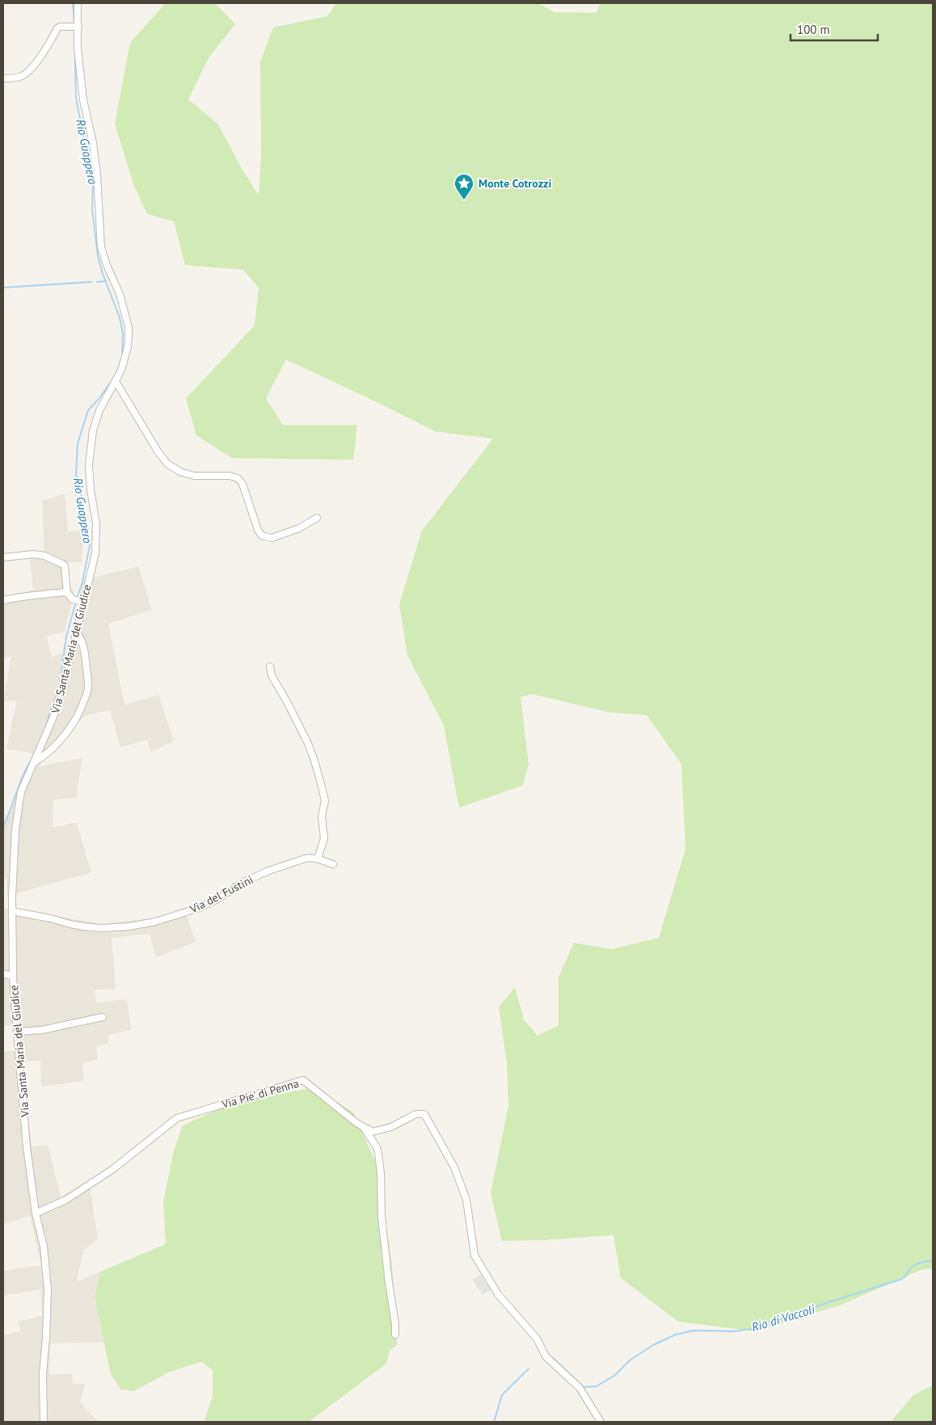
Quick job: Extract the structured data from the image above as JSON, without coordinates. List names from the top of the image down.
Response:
{
  "streets": {
    "street": ["Via Santa Maria del Giudice", "Via del Fustini", "Via Pie' di Penna"]
  },
  "crossings": [
    ["Via Santa Maria del Giudice", "Via del Fustini"],
    ["Via Santa Maria del Giudice", "Via Pie' di Penna"]
  ],
  "water": ["Rio Guappero", "Rio di Vaccoli"],
  "places": {
    "place": ["Monte Cotrozzi"]
  },
  "scale_bar": "100 m"
}
